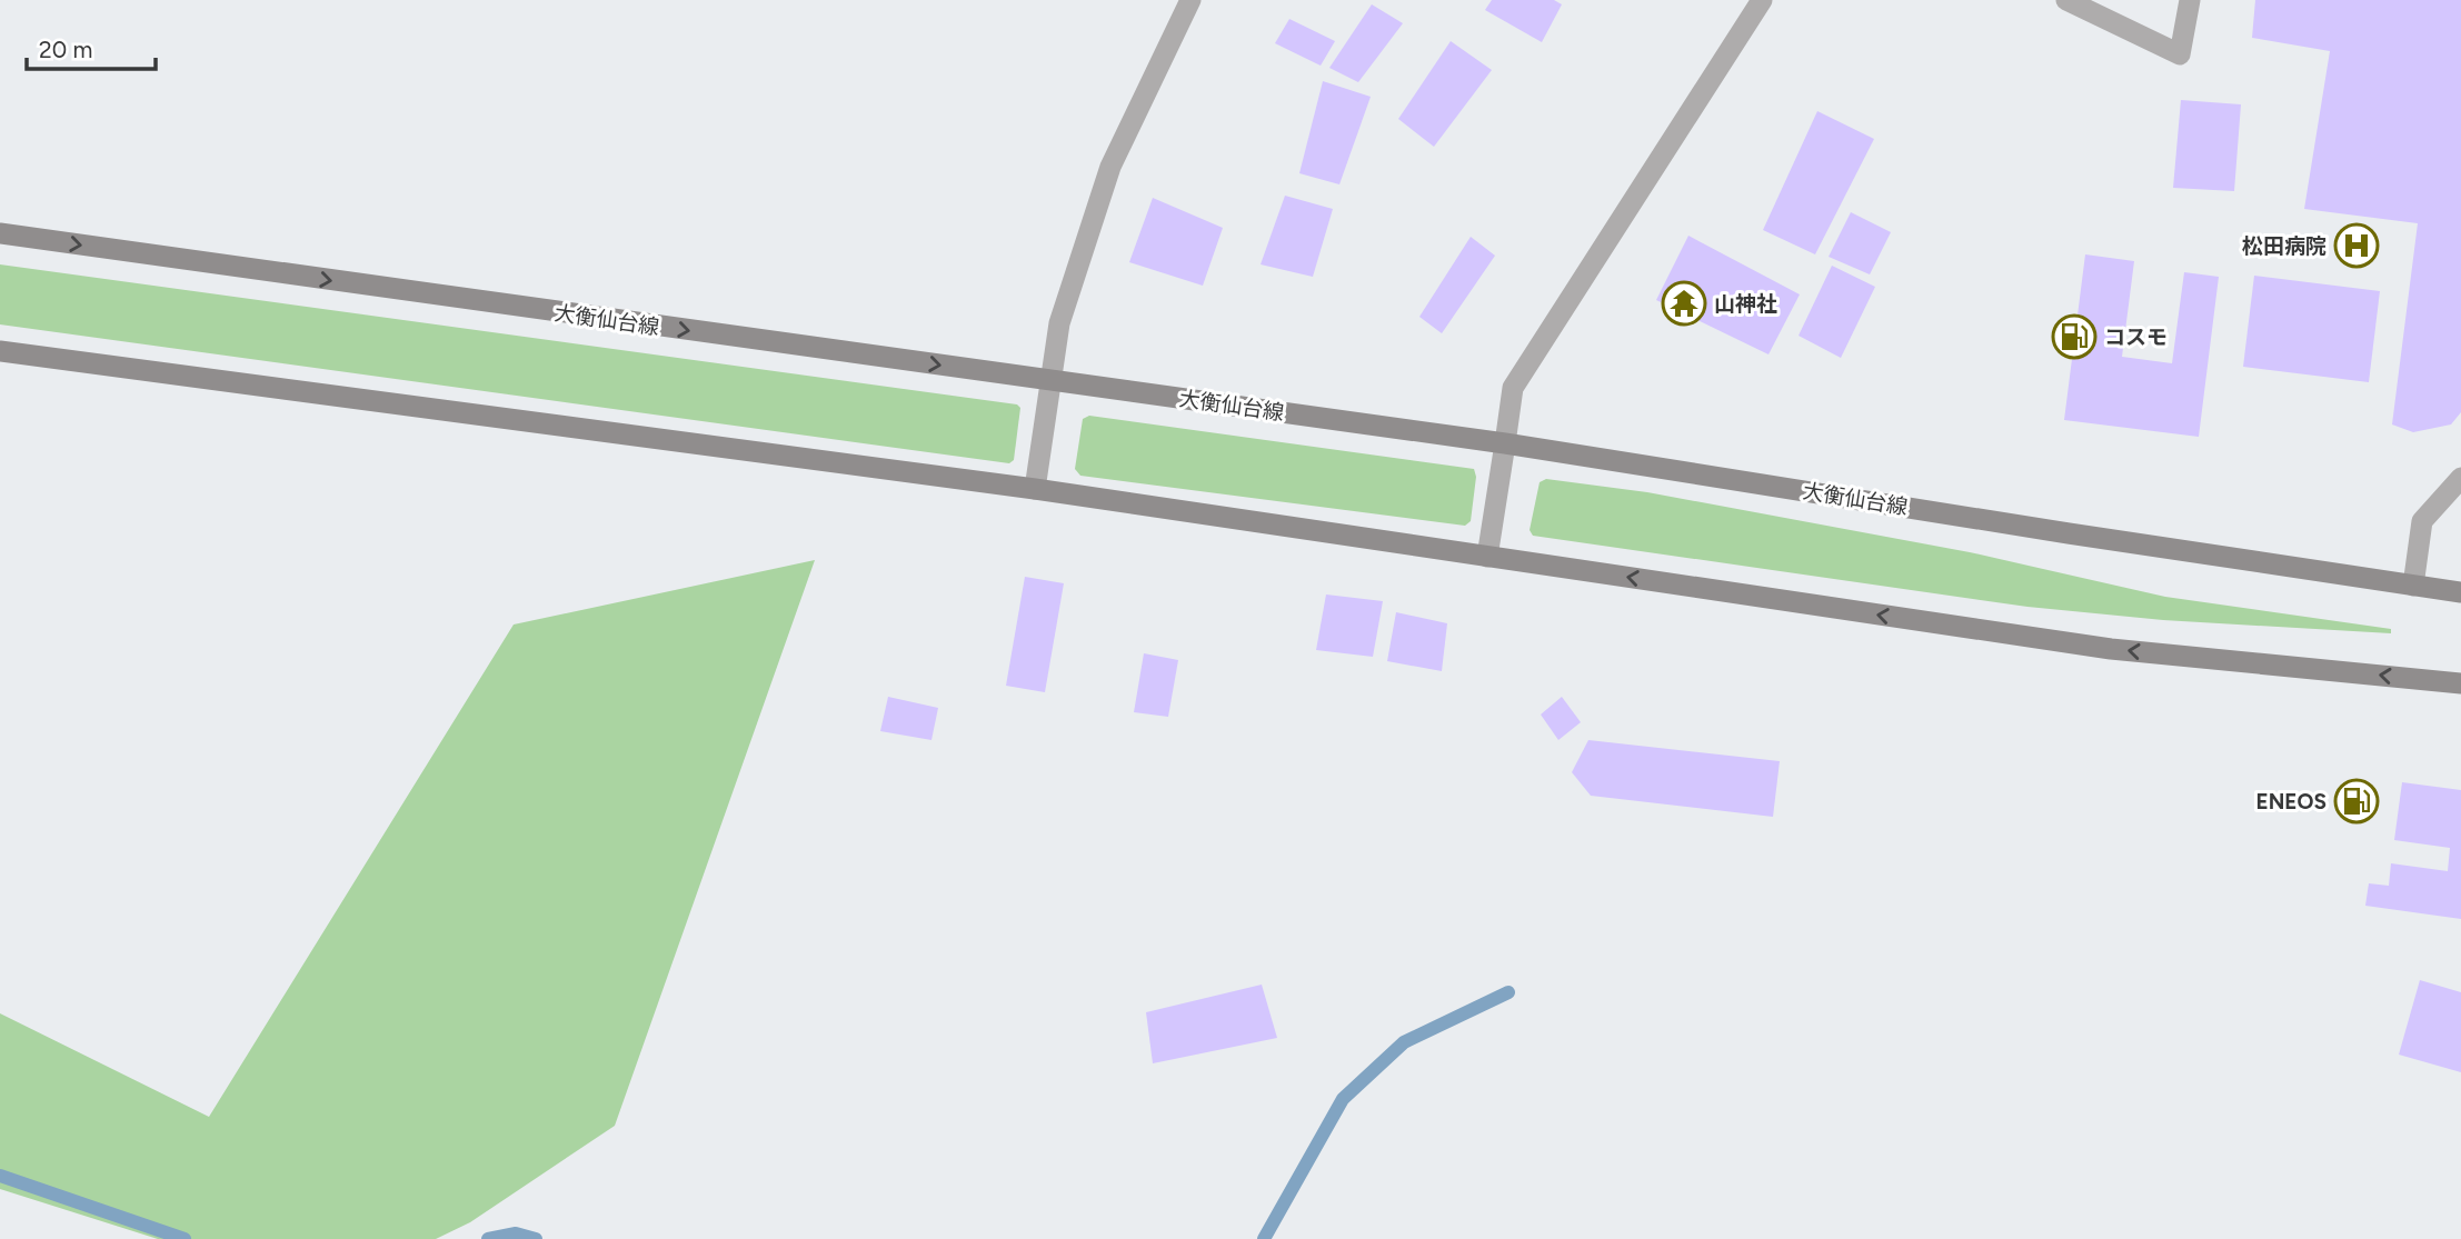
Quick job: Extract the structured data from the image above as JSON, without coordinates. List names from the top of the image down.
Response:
{
  "streets": {
    "main road": ["大衡仙台線"]
  },
  "places": {
    "hospital": ["松田病院"],
    "temple": ["山神社"],
    "fuel station": ["コスモ", "ENEOS"]
  },
  "scale_bar": "20 m"
}
